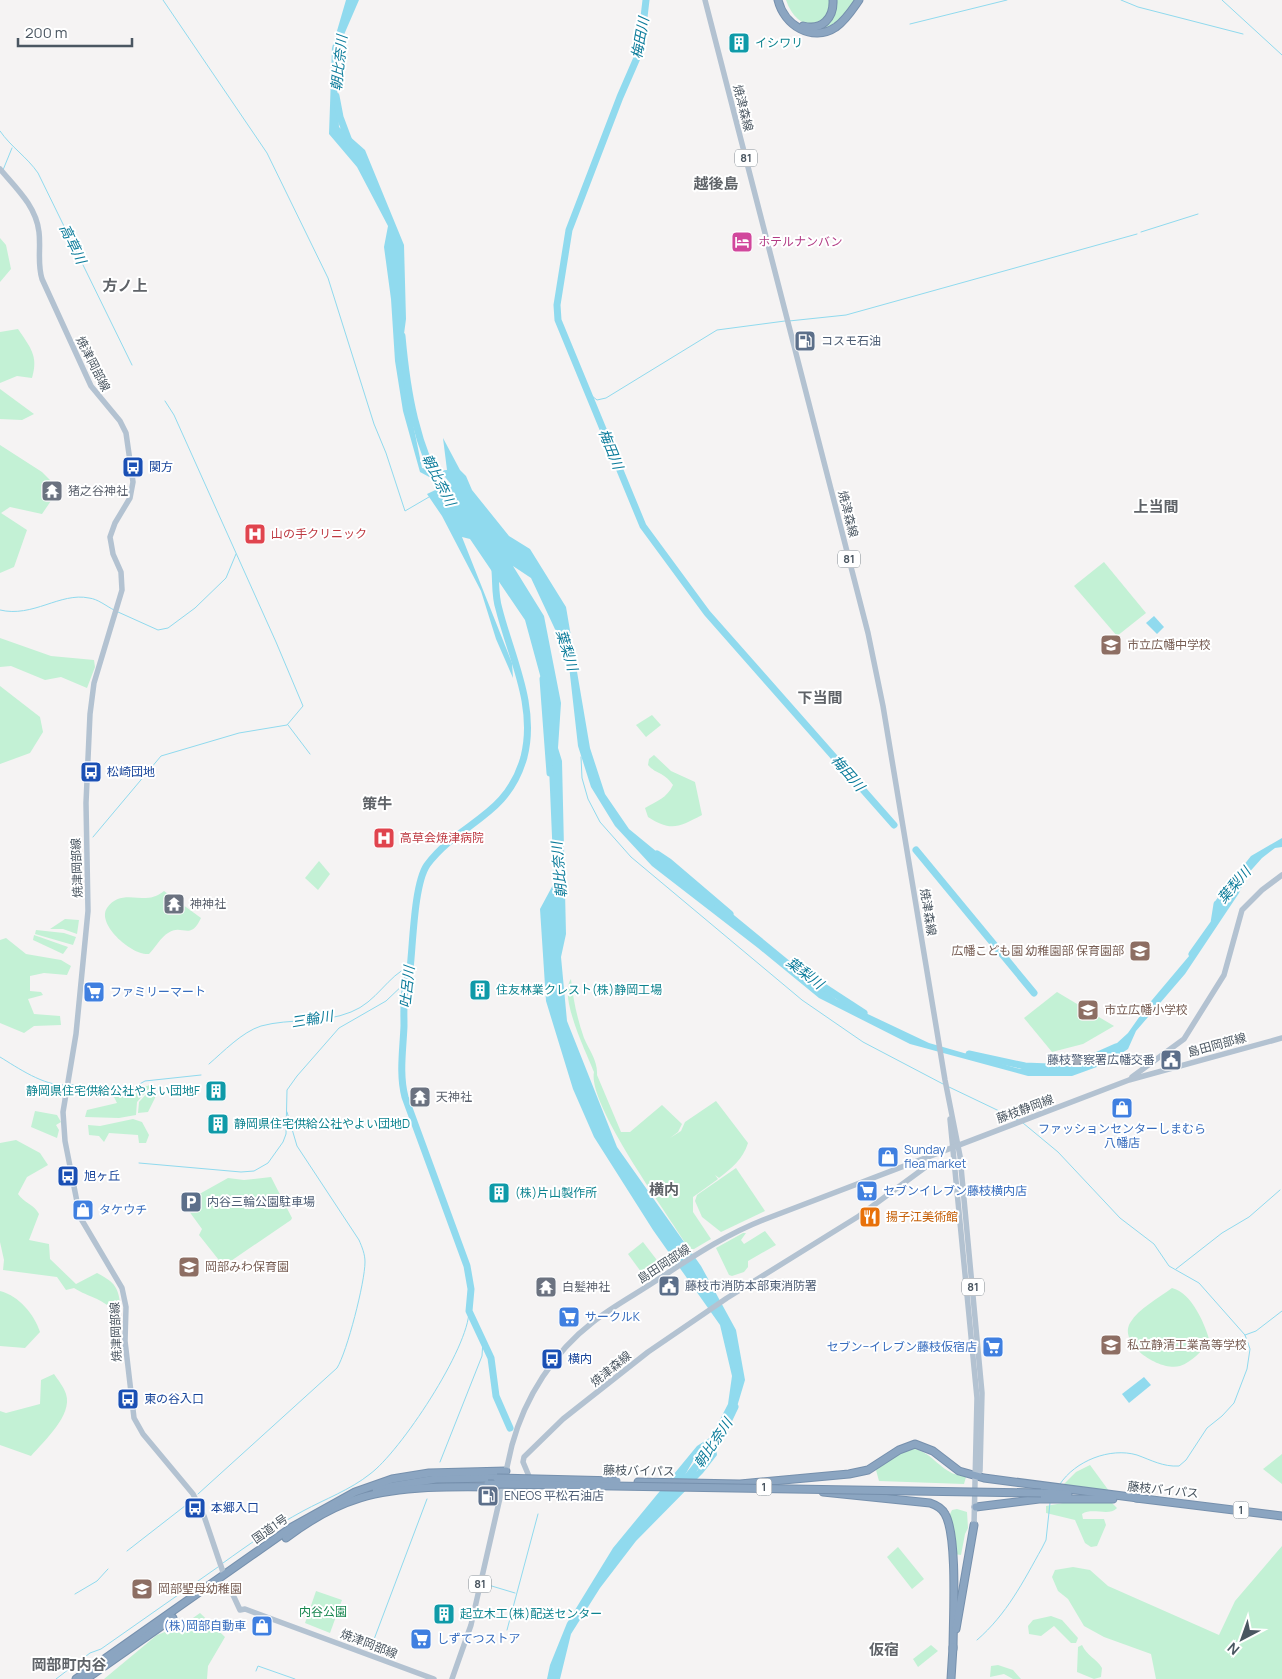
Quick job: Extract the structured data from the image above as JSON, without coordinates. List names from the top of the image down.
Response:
{
  "streets": {
    "highway": ["藤枝バイパス", "1", "国道1号"],
    "main road": [
      "焼津森線",
      "81",
      "焼津岡部線",
      "島田岡部線",
      "藤枝静岡線"
    ]
  },
  "crossings": [
    ["焼津森線", "81"],
    ["焼津森線", "島田岡部線"],
    ["焼津森線", "藤枝静岡線"],
    ["焼津森線", "国道1号"],
    ["81", "島田岡部線"],
    ["81", "国道1号"],
    ["島田岡部線", "藤枝静岡線"],
    ["島田岡部線", "国道1号"],
    ["藤枝バイパス", "1"],
    ["藤枝バイパス", "国道1号"]
  ],
  "districts": [
    "越後島",
    "方ノ上",
    "上当間",
    "下当間",
    "策牛",
    "横内",
    "仮宿",
    "岡部町内谷"
  ],
  "water": [
    "梅田川",
    "朝比奈川",
    "高草川",
    "葉梨川",
    "吐呂川",
    "三輪川"
  ],
  "parks": ["内谷公園"],
  "places": {
    "building": [
      "イシワリ",
      "住友林業クレスト(株)静岡工場",
      "静岡県住宅供給公社やよい団地F",
      "静岡県住宅供給公社やよい団地D",
      "(株)片山製作所",
      "起立木工(株)配送センター"
    ],
    "hotel": ["ホテルナンバン"],
    "fuel station": ["コスモ石油", "ENEOS 平松石油店"],
    "bus stop": [
      "関方",
      "松崎団地",
      "旭ヶ丘",
      "横内",
      "東の谷入口",
      "本郷入口"
    ],
    "temple": [
      "猪之谷神社",
      "神神社",
      "天神社",
      "白髪神社"
    ],
    "hospital": ["山の手クリニック", "高草会焼津病院"],
    "school or university": [
      "市立広幡中学校",
      "広幡こども園 幼稚園部 保育園部",
      "市立広幡小学校",
      "岡部みわ保育園",
      "私立静清工業高等学校",
      "岡部聖母幼稚園"
    ],
    "supermarket": [
      "ファミリーマート",
      "セブンイレブン藤枝横内店",
      "サークルK",
      "セブン−イレブン藤枝仮宿店",
      "しずてつストア"
    ],
    "public building": ["藤枝警察署広幡交番", "藤枝市消防本部東消防署"],
    "shop": [
      "ファッションセンターしまむら 八幡店",
      "Sunday flea market",
      "タケウチ",
      "(株)岡部自動車"
    ],
    "parking": ["内谷三輪公園駐車場"],
    "restaurant": ["揚子江美術館"]
  },
  "scale_bar": "200 m",
  "north": "bottom left"
}
